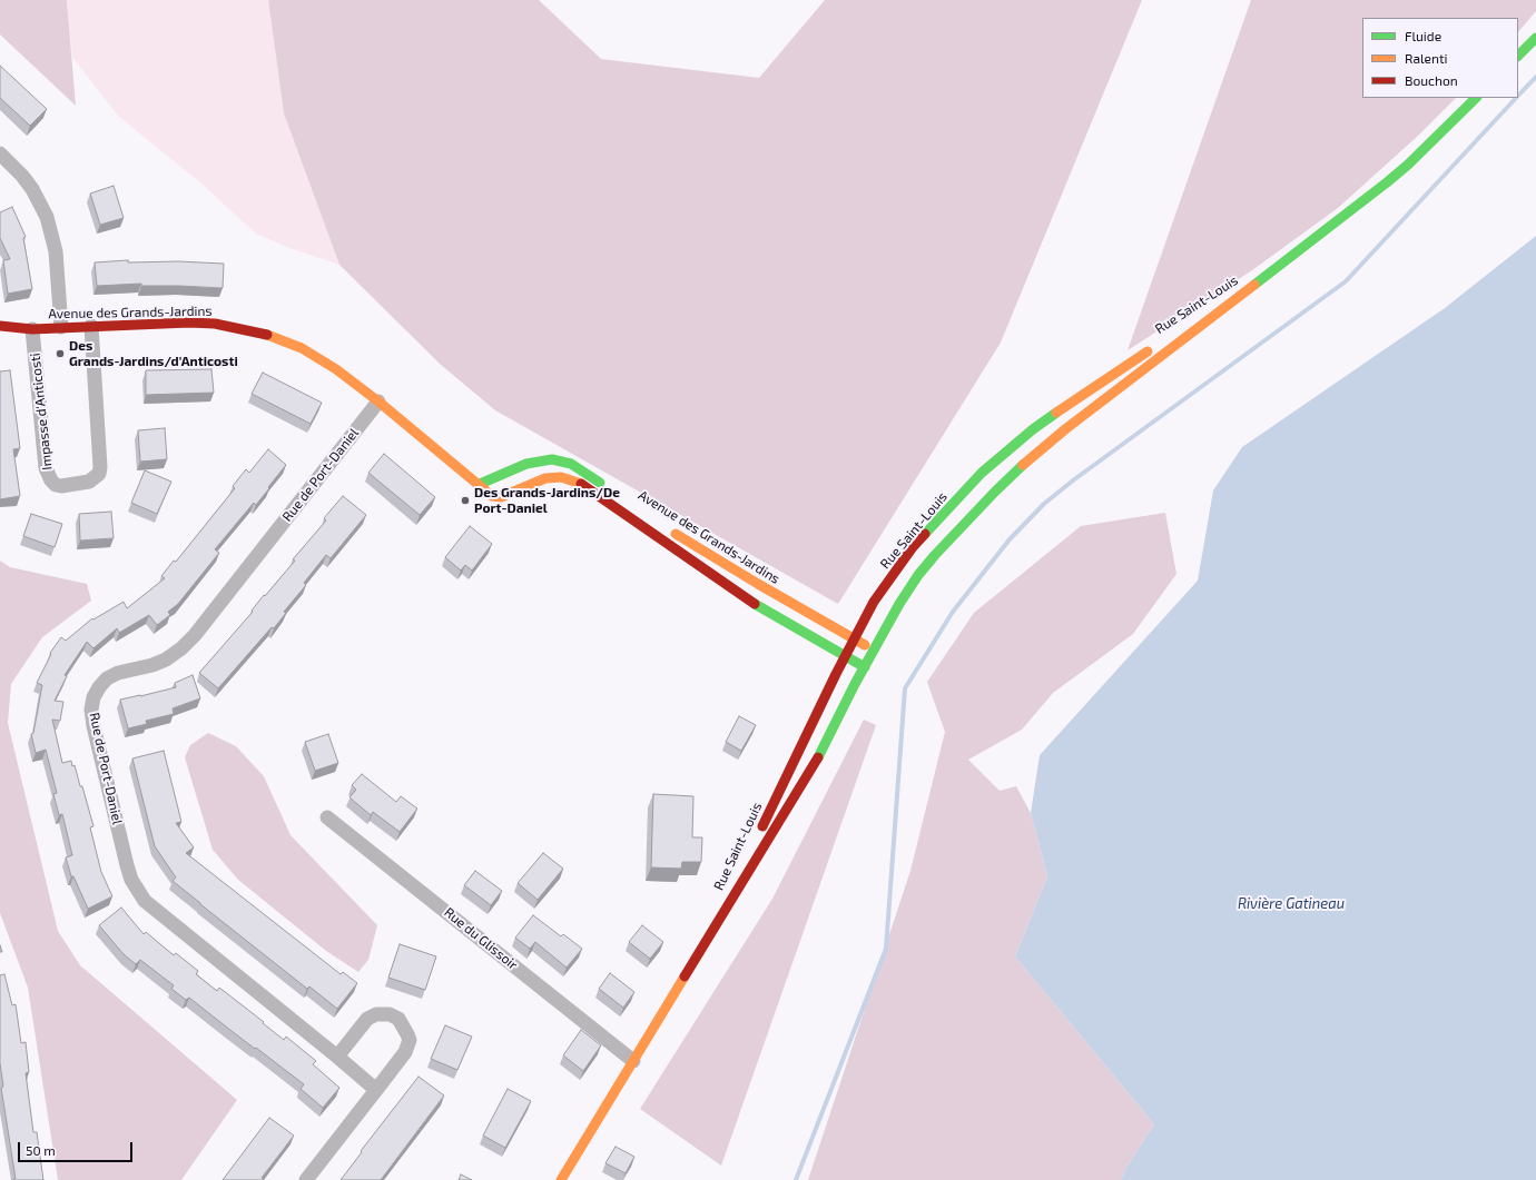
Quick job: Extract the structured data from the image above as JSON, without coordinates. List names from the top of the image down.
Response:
{
  "streets": {
    "main road": ["Rue Saint-Louis", "Avenue des Grands-Jardins"],
    "street": ["Impasse d'Anticosti", "Rue de Port-Daniel", "Rue du Glissoir"]
  },
  "crossings": [
    ["Rue Saint-Louis", "Avenue des Grands-Jardins"],
    ["Rue Saint-Louis", "Rue du Glissoir"],
    ["Avenue des Grands-Jardins", "Impasse d'Anticosti"],
    ["Avenue des Grands-Jardins", "Rue de Port-Daniel"]
  ],
  "water": ["Rivière Gatineau"],
  "places": ["Des Grands-Jardins/d'Anticosti", "Des Grands-Jardins/De Port-Daniel"],
  "legend": ["Fluide", "Ralenti", "Bouchon"],
  "scale_bar": "50 m"
}
